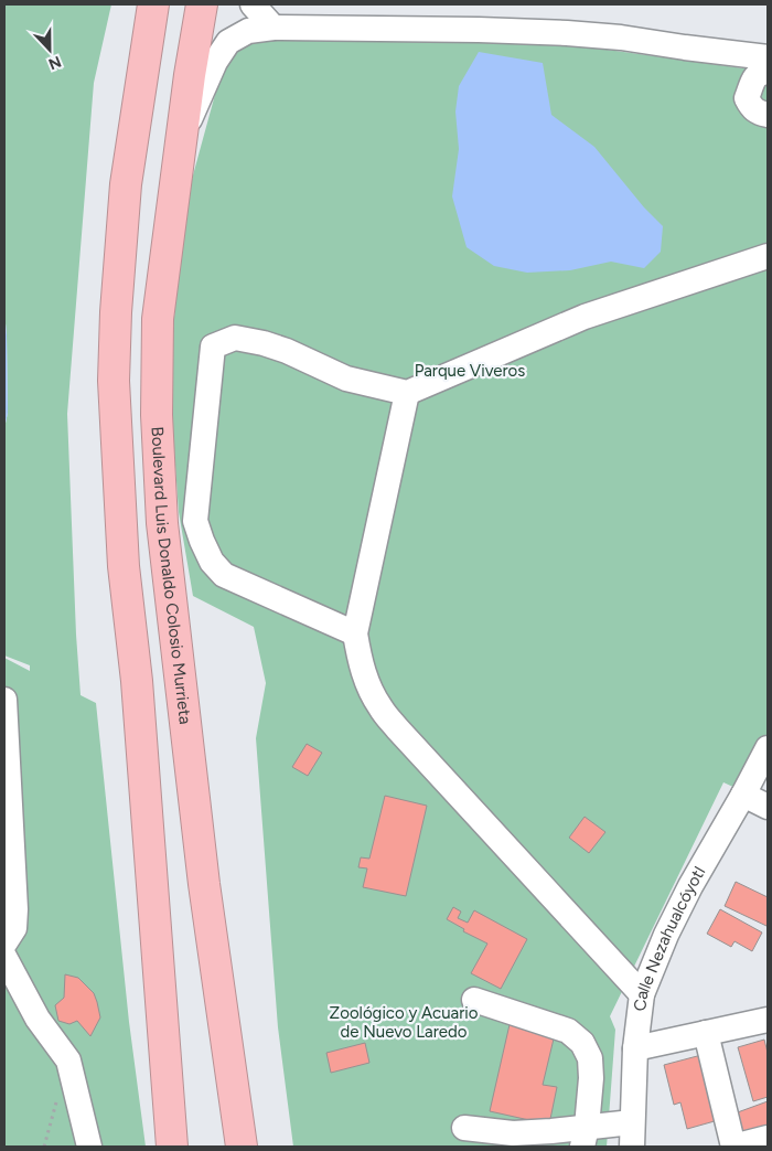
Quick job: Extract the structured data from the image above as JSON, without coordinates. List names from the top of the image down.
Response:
{
  "streets": {
    "highway": ["Boulevard Luis Donaldo Colosio Murrieta"],
    "street": ["Calle Nezahualcóyotl"]
  },
  "parks": ["Parque Viveros", "Zoológico y Acuario de Nuevo Laredo"],
  "north": "bottom"
}
